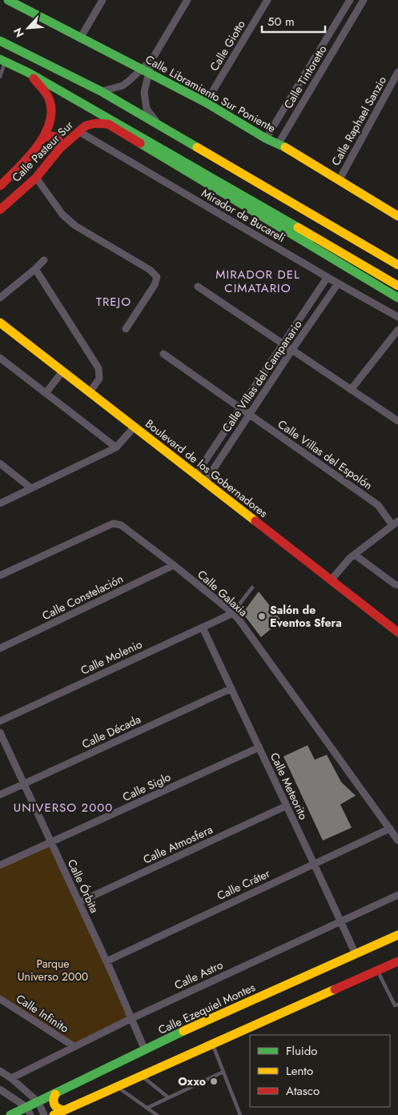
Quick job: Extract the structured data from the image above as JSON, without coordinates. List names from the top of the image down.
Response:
{
  "streets": {
    "main road": [
      "Calle Libramiento Sur Poniente",
      "Calle Pasteur Sur",
      "Boulevard de los Gobernadores",
      "Calle Ezequiel Montes"
    ],
    "street": [
      "Calle Giotto",
      "Calle Tintoretto",
      "Calle Raphael Sanzio",
      "Mirador de Bucareli",
      "Calle Villas del Campanario",
      "Calle Villas del Espolón",
      "Calle Galaxia",
      "Calle Constelación",
      "Calle Molenio",
      "Calle Década",
      "Calle Meteorito",
      "Calle Siglo",
      "Calle Atmosfera",
      "Calle Cráter",
      "Calle Órbita",
      "Calle Astro",
      "Calle Infinito"
    ]
  },
  "crossings": [
    ["Calle Giotto", "Calle Libramiento Sur Poniente"],
    ["Calle Tintoretto", "Calle Libramiento Sur Poniente"],
    ["Calle Libramiento Sur Poniente", "Calle Raphael Sanzio"],
    ["Calle Pasteur Sur", "Mirador de Bucareli"],
    ["Mirador de Bucareli", "Calle Villas del Campanario"],
    ["Calle Villas del Campanario", "Calle Villas del Espolón"],
    ["Calle Villas del Campanario", "Boulevard de los Gobernadores"],
    ["Calle Galaxia", "Calle Constelación"],
    ["Calle Galaxia", "Calle Molenio"],
    ["Calle Galaxia", "Calle Cráter"],
    ["Calle Molenio", "Calle Meteorito"],
    ["Calle Década", "Calle Meteorito"],
    ["Calle Década", "Calle Órbita"],
    ["Calle Meteorito", "Calle Siglo"],
    ["Calle Meteorito", "Calle Atmosfera"],
    ["Calle Meteorito", "Calle Cráter"],
    ["Calle Meteorito", "Calle Astro"],
    ["Calle Meteorito", "Calle Ezequiel Montes"],
    ["Calle Siglo", "Calle Órbita"],
    ["Calle Atmosfera", "Calle Órbita"],
    ["Calle Cráter", "Calle Órbita"],
    ["Calle Órbita", "Calle Astro"],
    ["Calle Órbita", "Calle Ezequiel Montes"],
    ["Calle Astro", "Calle Infinito"]
  ],
  "districts": ["MIRADOR DEL CIMATARIO", "TREJO", "UNIVERSO 2000"],
  "parks": ["Parque Universo 2000"],
  "places": ["Salón de Eventos Sfera", "Oxxo"],
  "legend": ["Fluido", "Lento", "Atasco"],
  "scale_bar": "50 m",
  "north": "bottom left"
}
